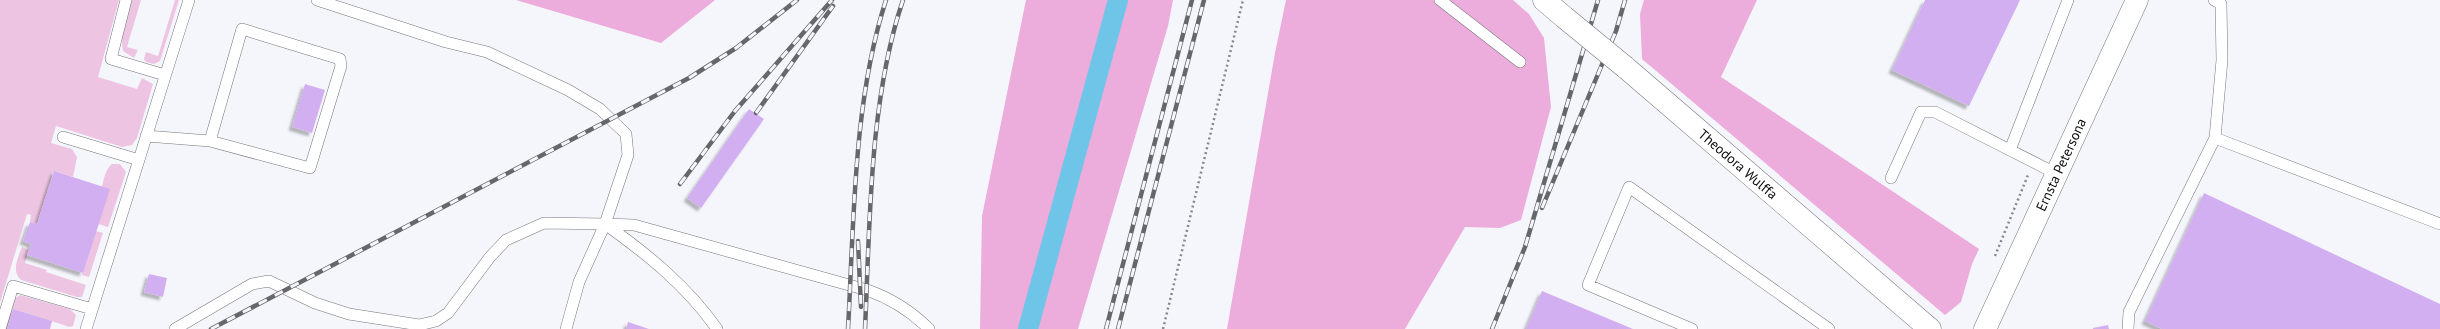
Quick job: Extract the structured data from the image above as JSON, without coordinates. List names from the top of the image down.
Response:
{
  "streets": {
    "street": ["Theodora Wulffa", "Ernsta Petersona"]
  }
}
